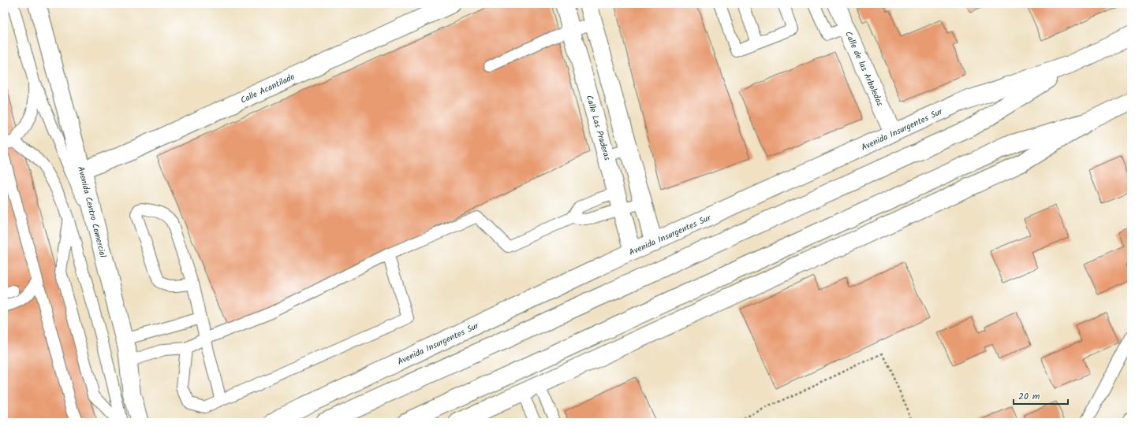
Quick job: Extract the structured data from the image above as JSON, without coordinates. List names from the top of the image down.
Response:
{
  "streets": {
    "main road": [
      "Calle de las Arboledas",
      "Calle Acantilado",
      "Calle Las Praderas",
      "Avenida Insurgentes Sur",
      "Avenida Centro Comercial"
    ]
  },
  "crossings": [
    ["Calle de las Arboledas", "Avenida Insurgentes Sur"],
    ["Calle Acantilado", "Avenida Centro Comercial"],
    ["Calle Las Praderas", "Avenida Insurgentes Sur"]
  ],
  "scale_bar": "20 m"
}
